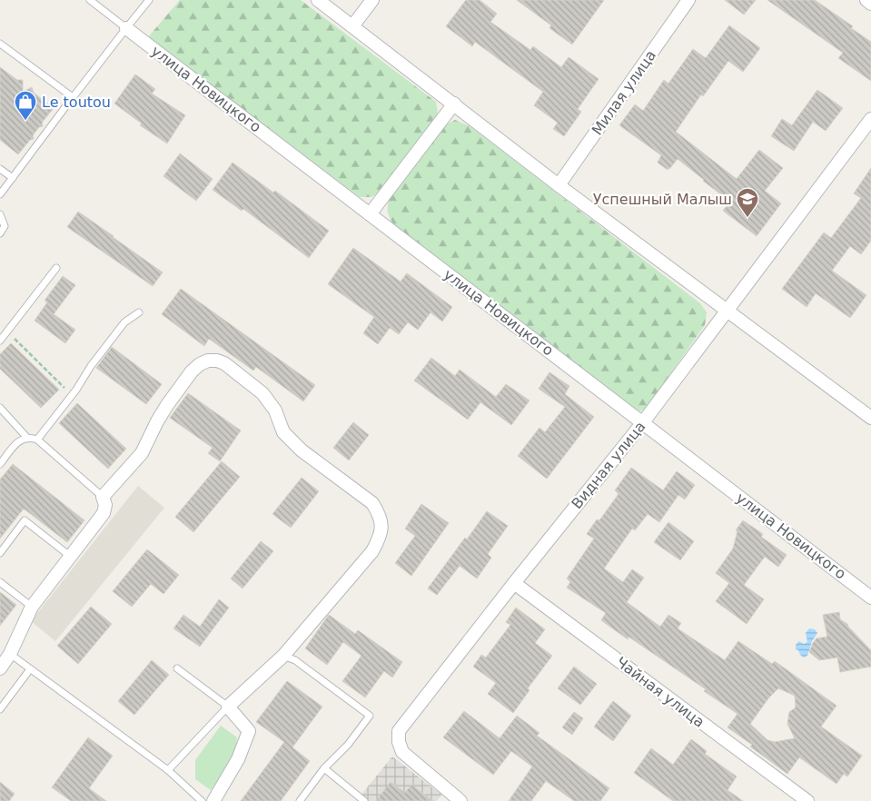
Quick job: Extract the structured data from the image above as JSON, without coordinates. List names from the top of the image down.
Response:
{
  "streets": {
    "street": [
      "улица Новицкого",
      "Милая улица",
      "Видная улица",
      "Чайная улица"
    ]
  },
  "crossings": [
    ["улица Новицкого", "Видная улица"],
    ["Видная улица", "Чайная улица"]
  ],
  "places": {
    "shop": ["Le toutou"],
    "school or university": ["Успешный Малыш"]
  }
}
